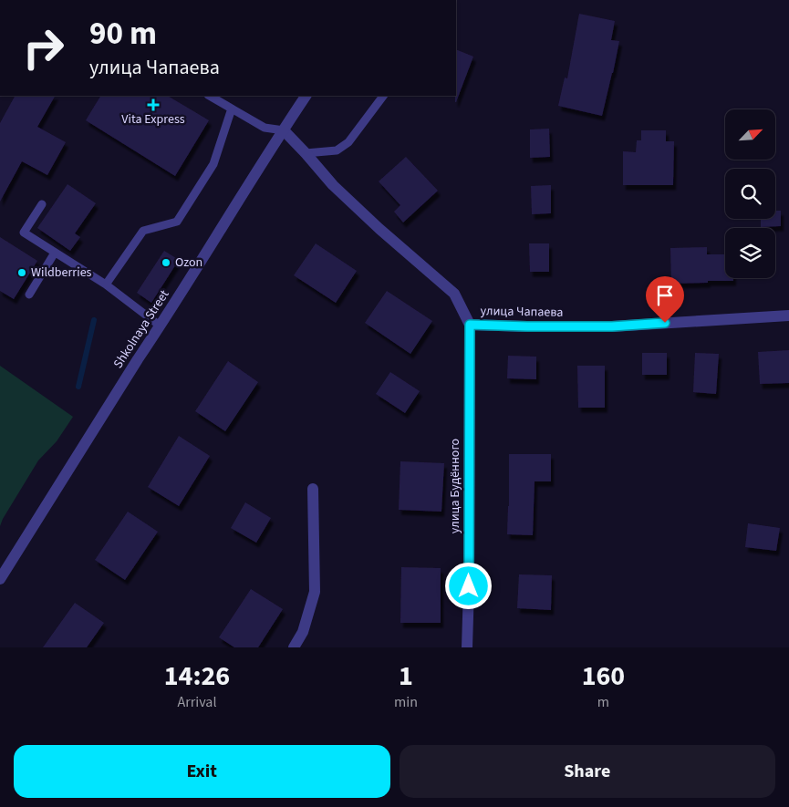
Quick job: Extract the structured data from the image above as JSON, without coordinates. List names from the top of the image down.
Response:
{
  "streets": {
    "street": ["улица Чапаева", "Shkolnaya Street", "улица Будённого"]
  },
  "crossings": [
    ["улица Чапаева", "Shkolnaya Street"],
    ["улица Чапаева", "улица Будённого"]
  ],
  "places": {
    "health": ["Vita Express"],
    "other": ["Ozon", "Wildberries"]
  },
  "north": "top right",
  "page": {
    "turn": ["90 m", "улица Чапаева"],
    "eta": [
      "14:26",
      "Arrival",
      "1",
      "min",
      "160",
      "m"
    ],
    "buttons": ["Exit", "Share"]
  }
}
